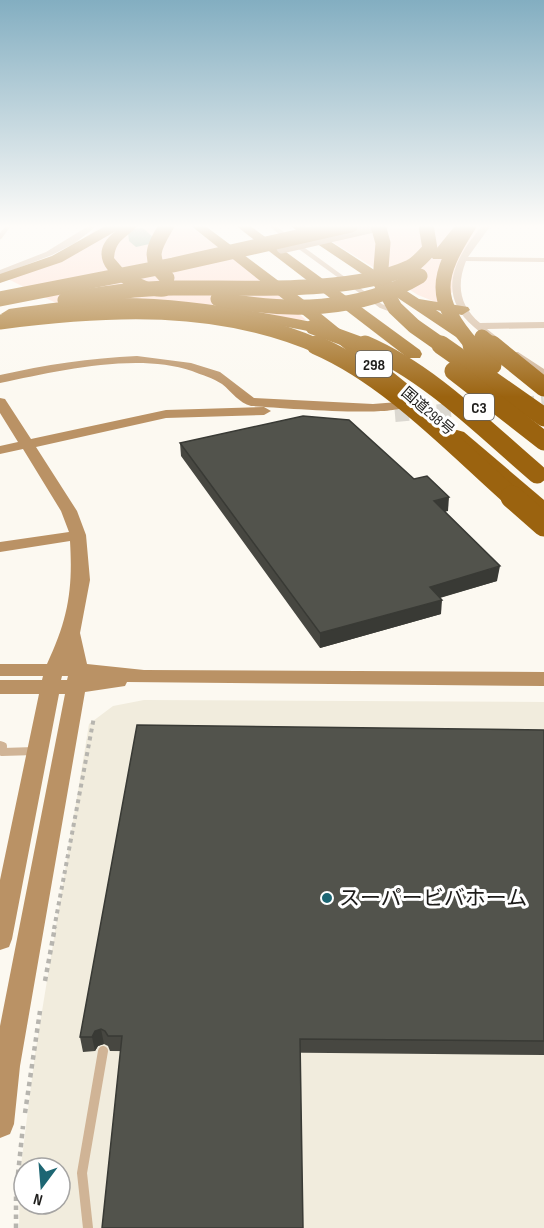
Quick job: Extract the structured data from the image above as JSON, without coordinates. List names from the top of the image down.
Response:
{
  "streets": {
    "highway": ["298", "C3", "国道298号"]
  },
  "places": ["スーパービバホーム"],
  "north": "bottom"
}
